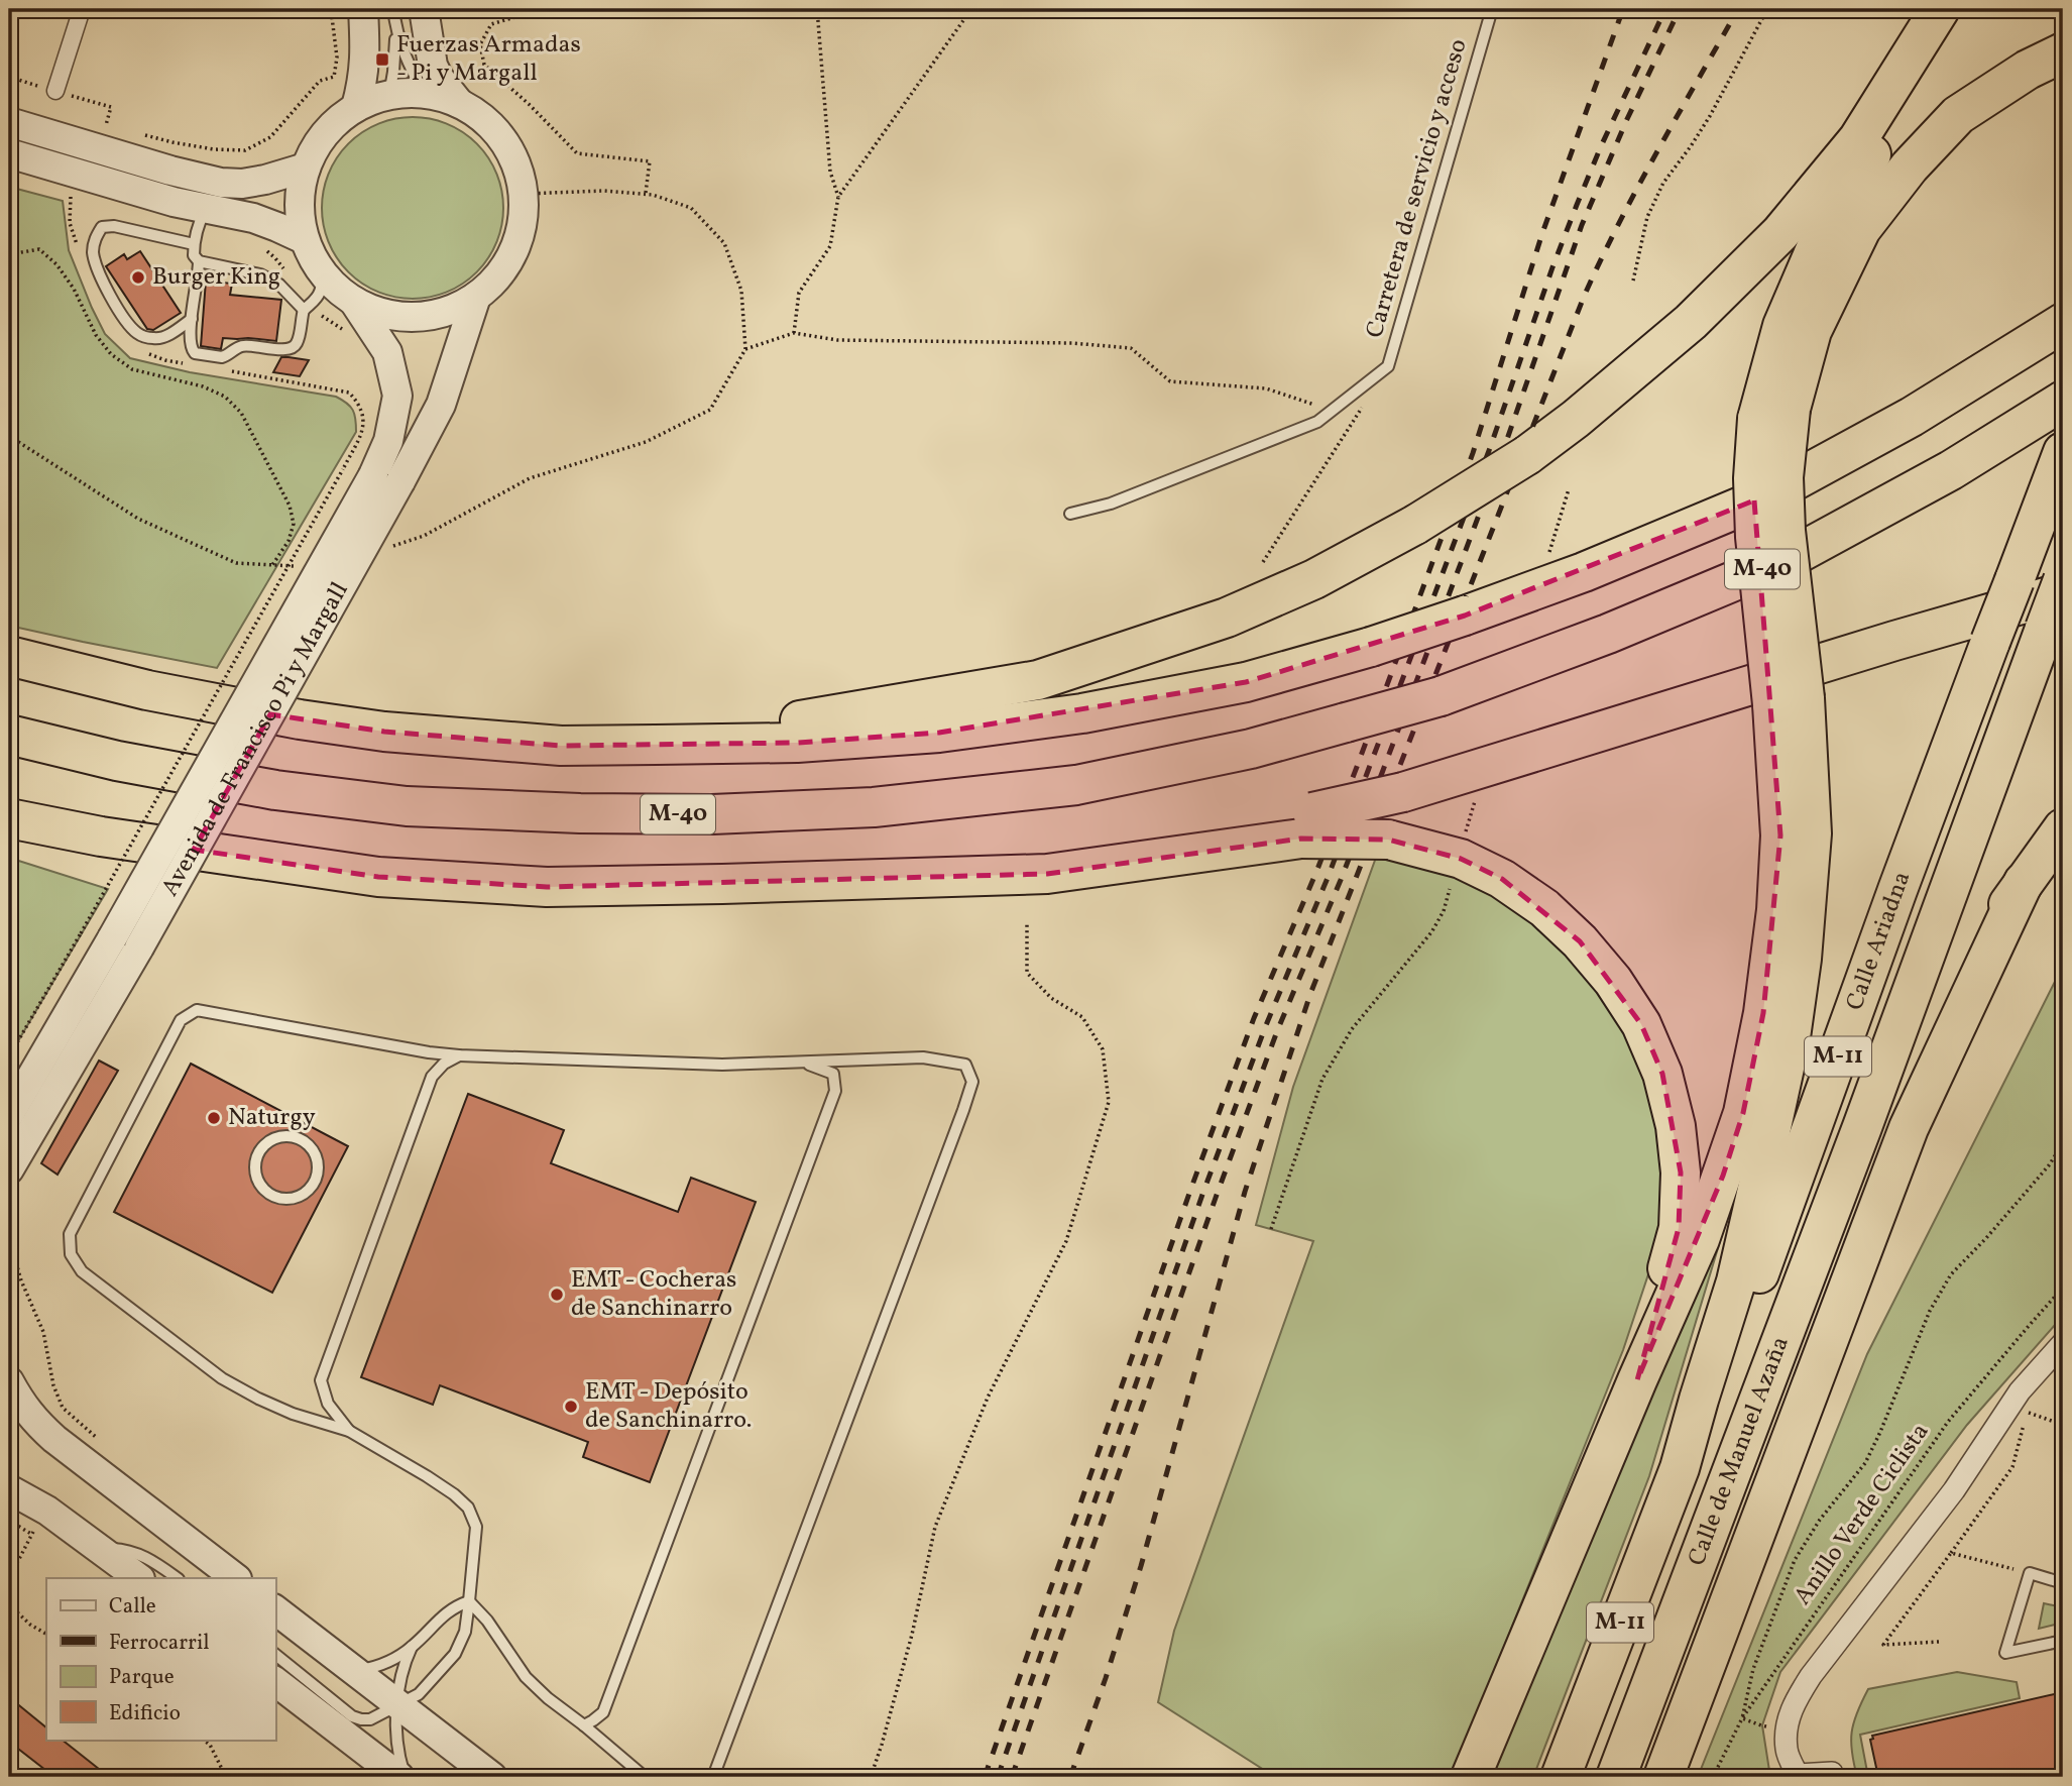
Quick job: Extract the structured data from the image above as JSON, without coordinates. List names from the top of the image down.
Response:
{
  "streets": {
    "highway": [
      "M-40",
      "Calle Ariadna",
      "M-11",
      "Calle de Manuel Azaña"
    ],
    "street": ["Avenida de Francisco Pi y Margall"],
    "lane": ["Carretera de servicio y acceso"],
    "path": ["Anillo Verde Ciclista"]
  },
  "crossings": [
    ["Calle Ariadna", "Calle de Manuel Azaña"]
  ],
  "places": {
    "transit": ["Fuerzas Armadas - Pi y Margall"],
    "other": [
      "Burger King",
      "Naturgy",
      "EMT - Cocheras de Sanchinarro",
      "EMT - Depósito de Sanchinarro."
    ]
  },
  "legend": [
    "Calle",
    "Ferrocarril",
    "Parque",
    "Edificio"
  ]
}
